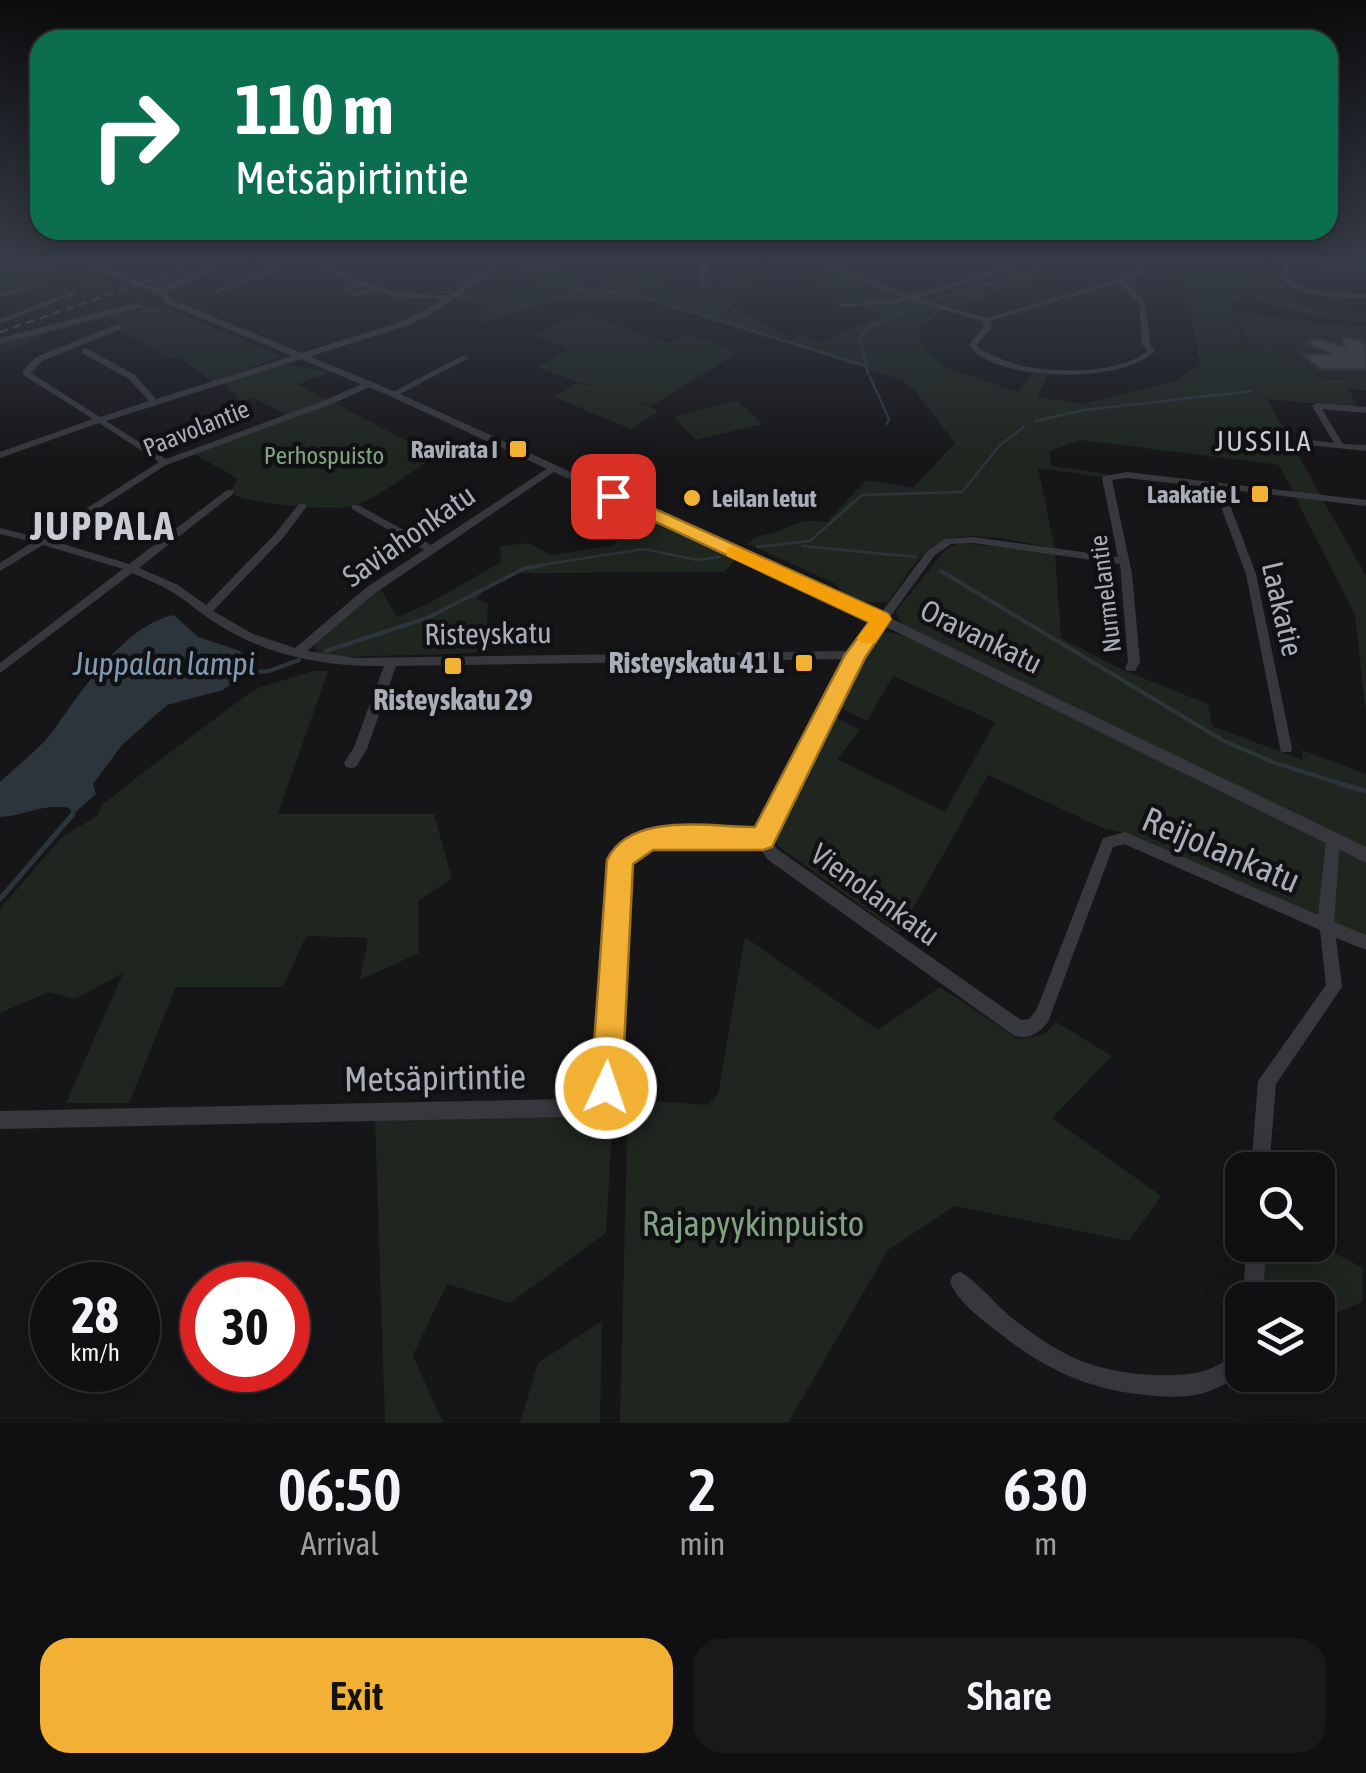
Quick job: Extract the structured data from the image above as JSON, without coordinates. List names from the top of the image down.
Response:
{
  "streets": {
    "street": [
      "Paavolantie",
      "Saviahonkatu",
      "Nurmelantie",
      "Laakatie",
      "Risteyskatu",
      "Oravankatu",
      "Reijolankatu",
      "Vienolankatu",
      "Metsäpirtintie"
    ]
  },
  "crossings": [
    ["Paavolantie", "Risteyskatu"],
    ["Paavolantie", "Oravankatu"],
    ["Saviahonkatu", "Risteyskatu"],
    ["Saviahonkatu", "Oravankatu"],
    ["Nurmelantie", "Laakatie"],
    ["Reijolankatu", "Vienolankatu"],
    ["Vienolankatu", "Metsäpirtintie"]
  ],
  "districts": ["JUSSILA", "JUPPALA"],
  "water": ["Juppalan lampi"],
  "parks": ["Perhospuisto", "Rajapyykinpuisto"],
  "places": {
    "transit": [
      "Ravirata I",
      "Laakatie L",
      "Risteyskatu 41 L",
      "Risteyskatu 29"
    ],
    "other": ["Leilan letut"]
  },
  "page": {
    "turn": ["110 m", "Metsäpirtintie"],
    "speed": "28 km/h",
    "limit": "30",
    "eta": [
      "06:50",
      "Arrival",
      "2",
      "min",
      "630",
      "m"
    ],
    "buttons": ["Exit", "Share"]
  }
}
